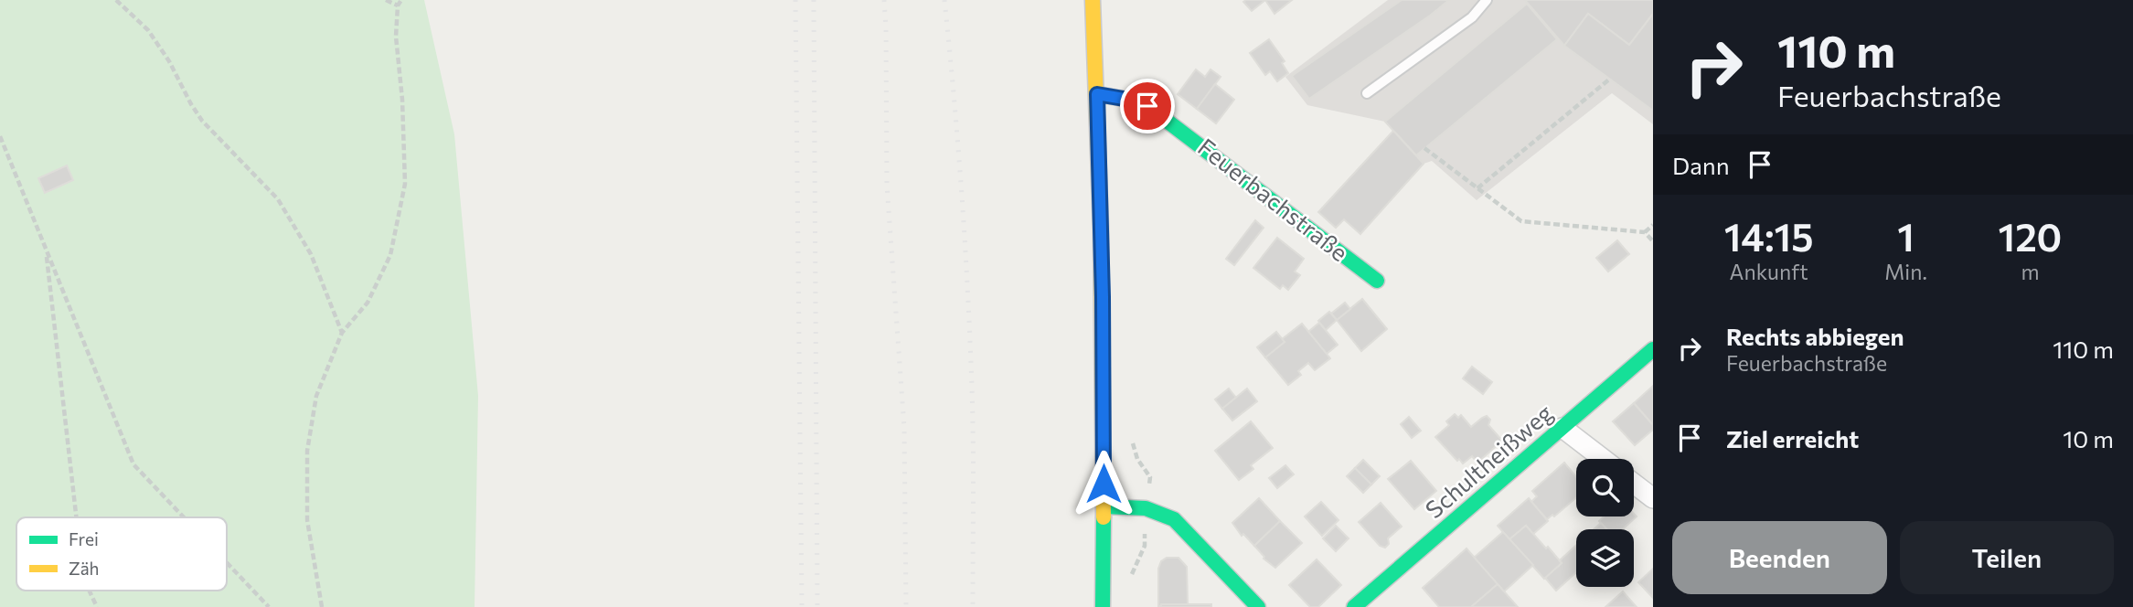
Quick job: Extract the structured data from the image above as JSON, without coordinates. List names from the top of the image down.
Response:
{
  "streets": {
    "street": ["Feuerbachstraße", "Schultheißweg"]
  },
  "legend": ["Frei", "Zäh"],
  "page": {
    "turn": ["110 m", "Feuerbachstraße"],
    "then": "Dann",
    "eta": [
      "14:15",
      "Ankunft",
      "1",
      "Min.",
      "120",
      "m"
    ],
    "list": [
      {
        "name": "Rechts abbiegen",
        "note": "Feuerbachstraße",
        "value": "110 m"
      },
      {
        "name": "Ziel erreicht",
        "value": "10 m"
      }
    ],
    "buttons": ["Beenden", "Teilen"]
  }
}
